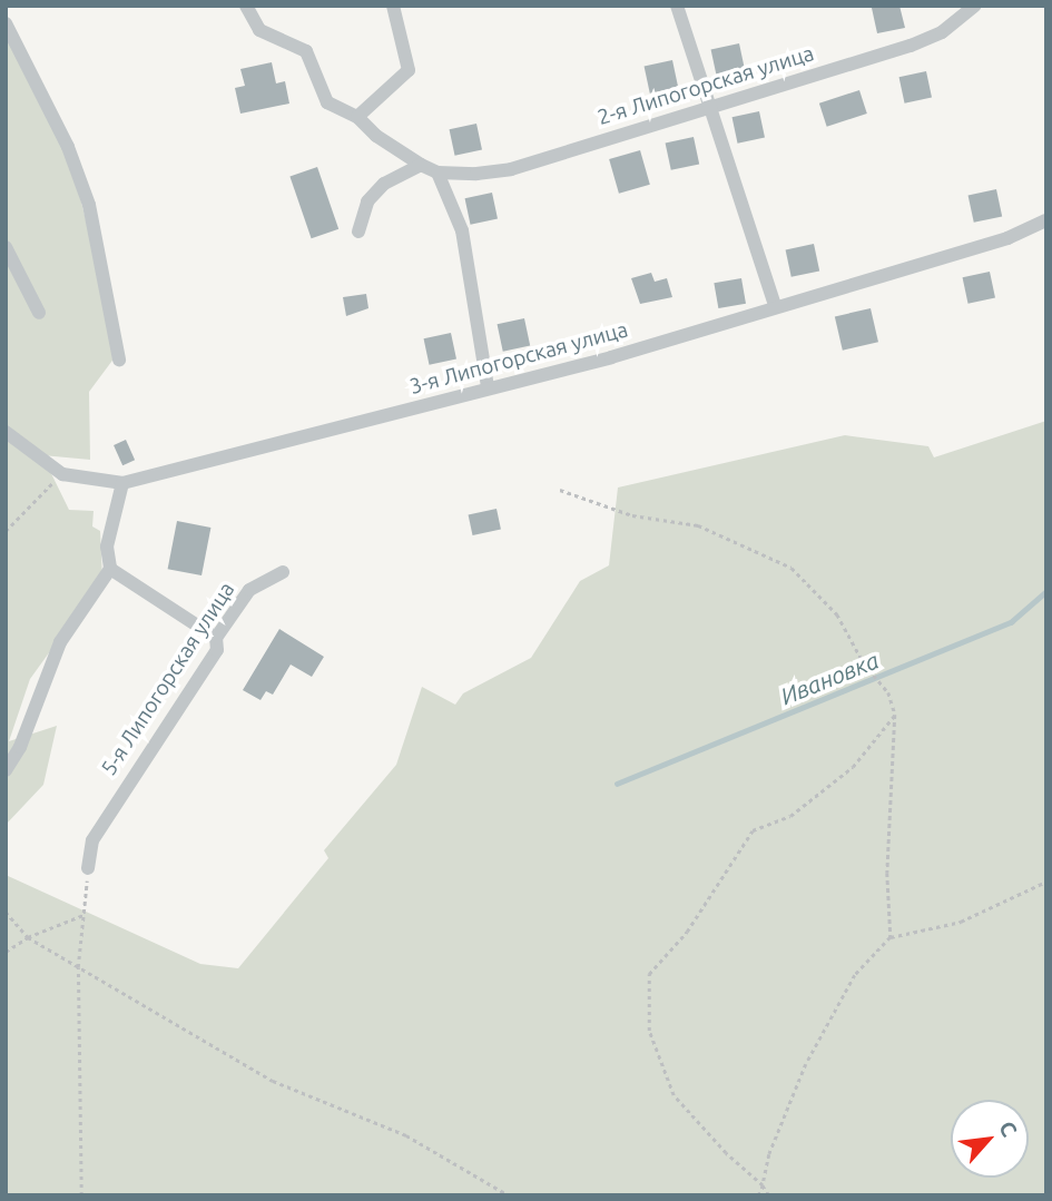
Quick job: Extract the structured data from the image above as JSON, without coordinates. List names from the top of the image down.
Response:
{
  "streets": {
    "street": ["2-я Липогорская улица", "3-я Липогорская улица", "5-я Липогорская улица"]
  },
  "water": ["Ивановка"],
  "north": "top right"
}
